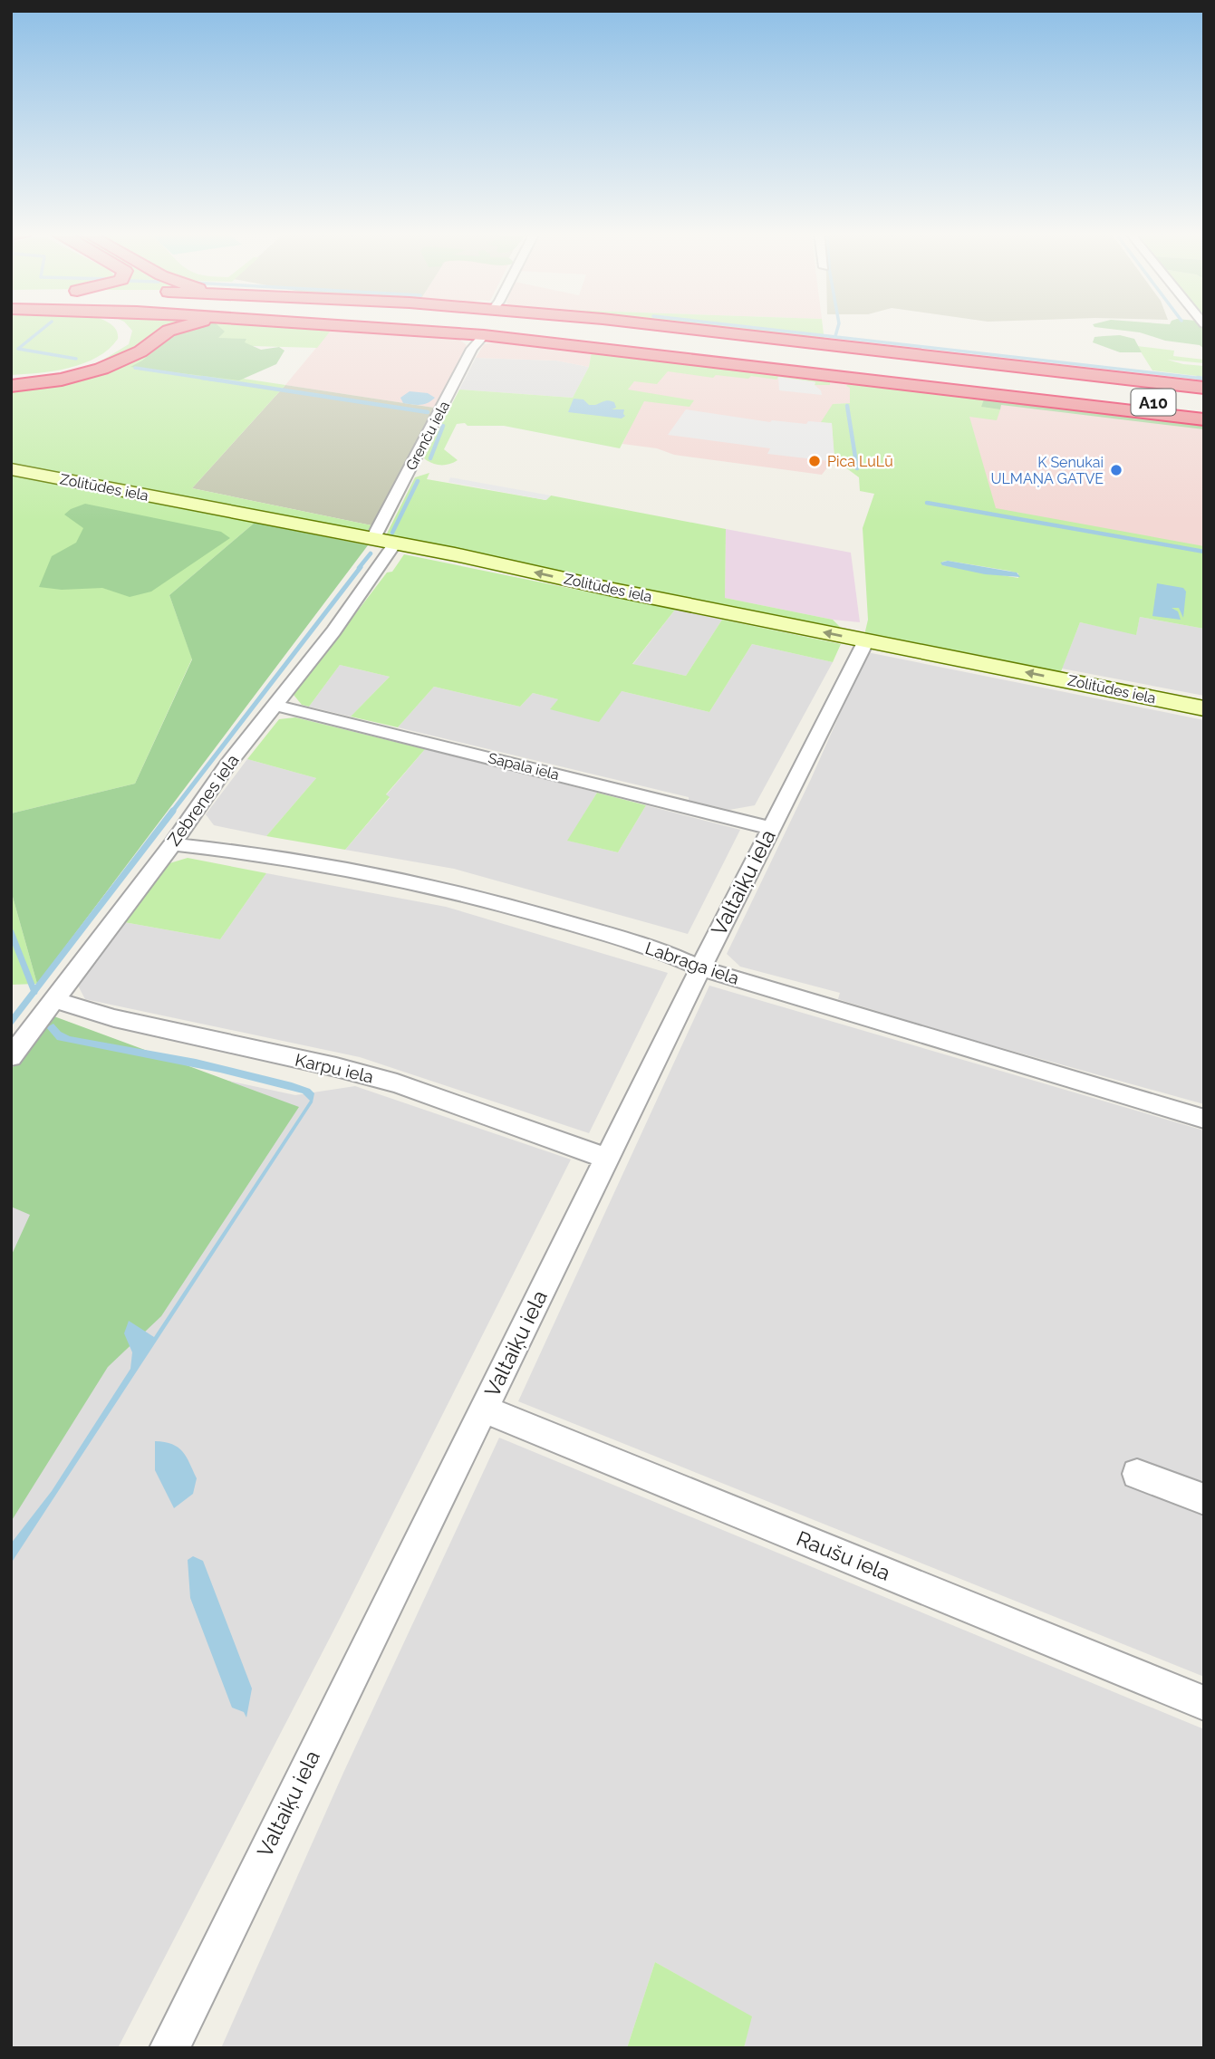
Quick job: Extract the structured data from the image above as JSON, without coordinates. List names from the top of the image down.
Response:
{
  "streets": {
    "highway": ["A10"],
    "street": [
      "Grenču iela",
      "Zolitūdes iela",
      "Sapala iela",
      "Zebrenes iela",
      "Valtaiķu iela",
      "Labraga iela",
      "Karpu iela",
      "Raušu iela"
    ]
  },
  "crossings": [
    ["Grenču iela", "Zolitūdes iela"],
    ["Zolitūdes iela", "Zebrenes iela"],
    ["Zolitūdes iela", "Valtaiķu iela"],
    ["Sapala iela", "Zebrenes iela"],
    ["Sapala iela", "Valtaiķu iela"],
    ["Zebrenes iela", "Labraga iela"],
    ["Zebrenes iela", "Karpu iela"],
    ["Valtaiķu iela", "Labraga iela"],
    ["Valtaiķu iela", "Karpu iela"],
    ["Valtaiķu iela", "Raušu iela"]
  ],
  "one_way": ["Zolitūdes iela"],
  "places": ["Pica LuLū", "K Senukai ULMAŅA GATVE"]
}
